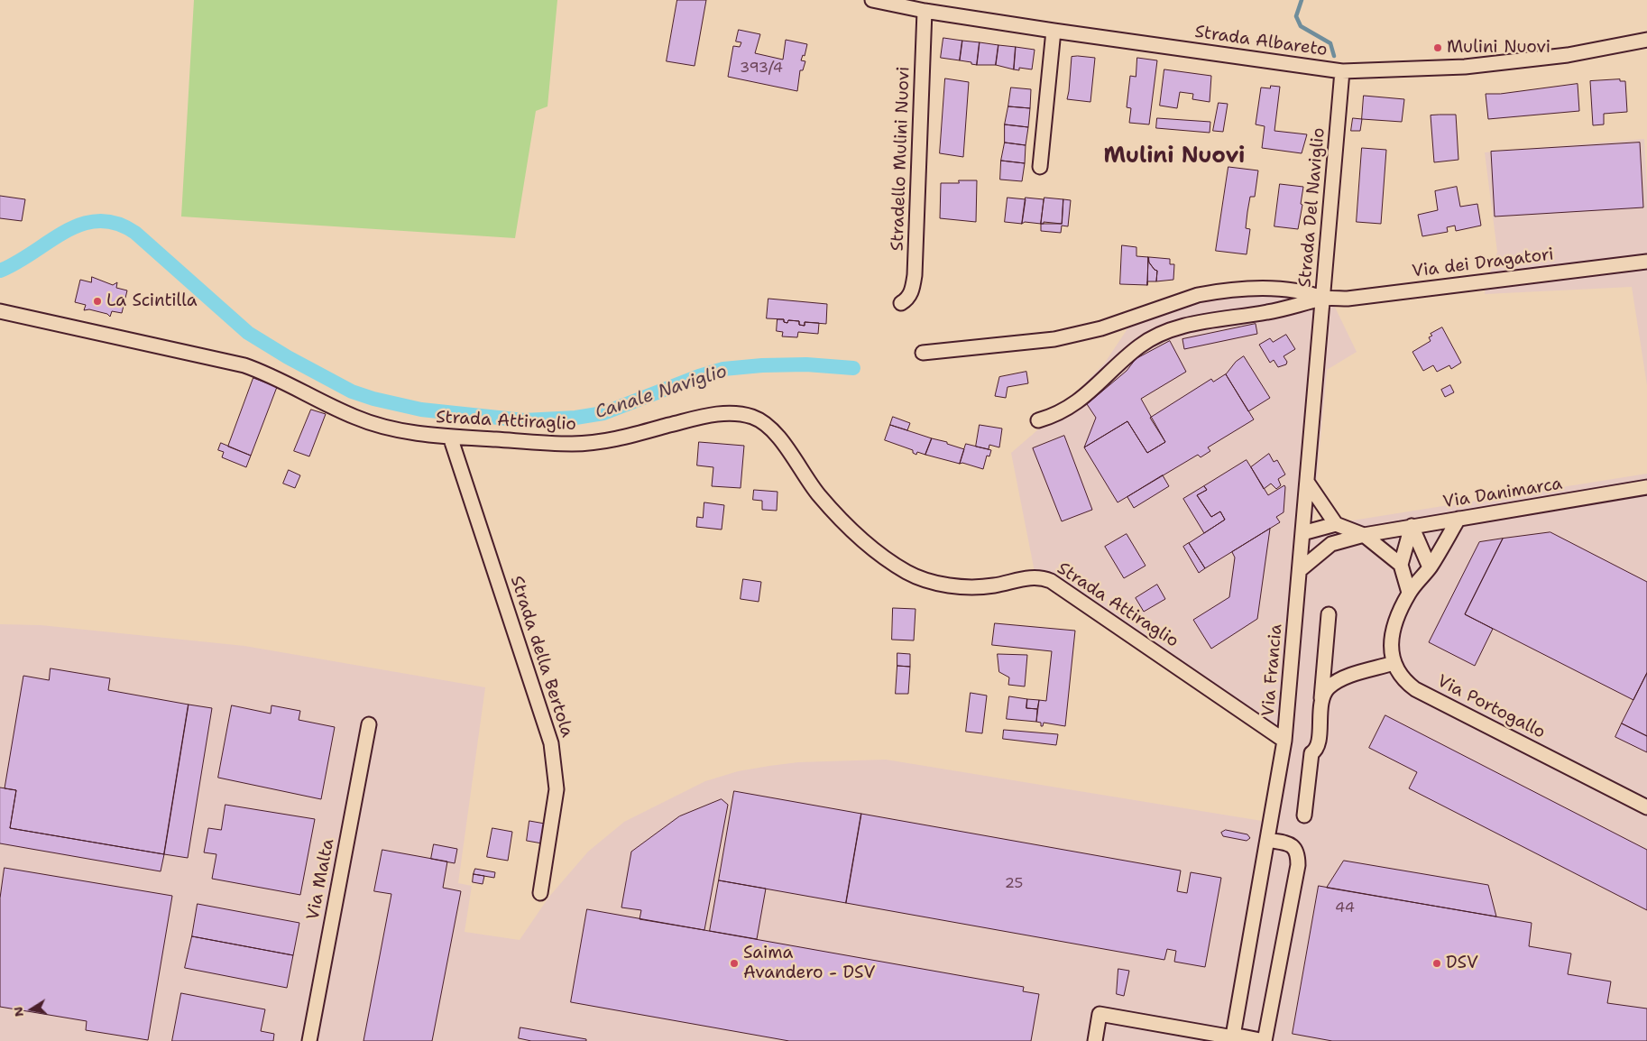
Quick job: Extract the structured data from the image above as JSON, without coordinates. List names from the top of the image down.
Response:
{
  "streets": {
    "street": [
      "Strada Albareto",
      "Stradello Mulini Nuovi",
      "Strada Del Naviglio",
      "Via dei Dragatori",
      "Strada Attiraglio",
      "Via Danimarca",
      "Strada della Bertola",
      "Via Francia",
      "Via Portogallo",
      "Via Malta"
    ]
  },
  "crossings": [
    ["Strada Albareto", "Stradello Mulini Nuovi"],
    ["Strada Albareto", "Strada Del Naviglio"],
    ["Strada Del Naviglio", "Via dei Dragatori"],
    ["Strada Del Naviglio", "Via Francia"],
    ["Via dei Dragatori", "Via Francia"],
    ["Strada Attiraglio", "Strada della Bertola"],
    ["Strada Attiraglio", "Via Francia"],
    ["Via Danimarca", "Via Francia"],
    ["Via Danimarca", "Via Portogallo"]
  ],
  "districts": ["Mulini Nuovi"],
  "water": ["Canale Naviglio"],
  "places": [
    "Mulini Nuovi",
    "La Scintilla",
    "Saima Avandero - DSV",
    "DSV"
  ],
  "house_numbers": ["393/4", "25", "44"],
  "north": "left"
}
